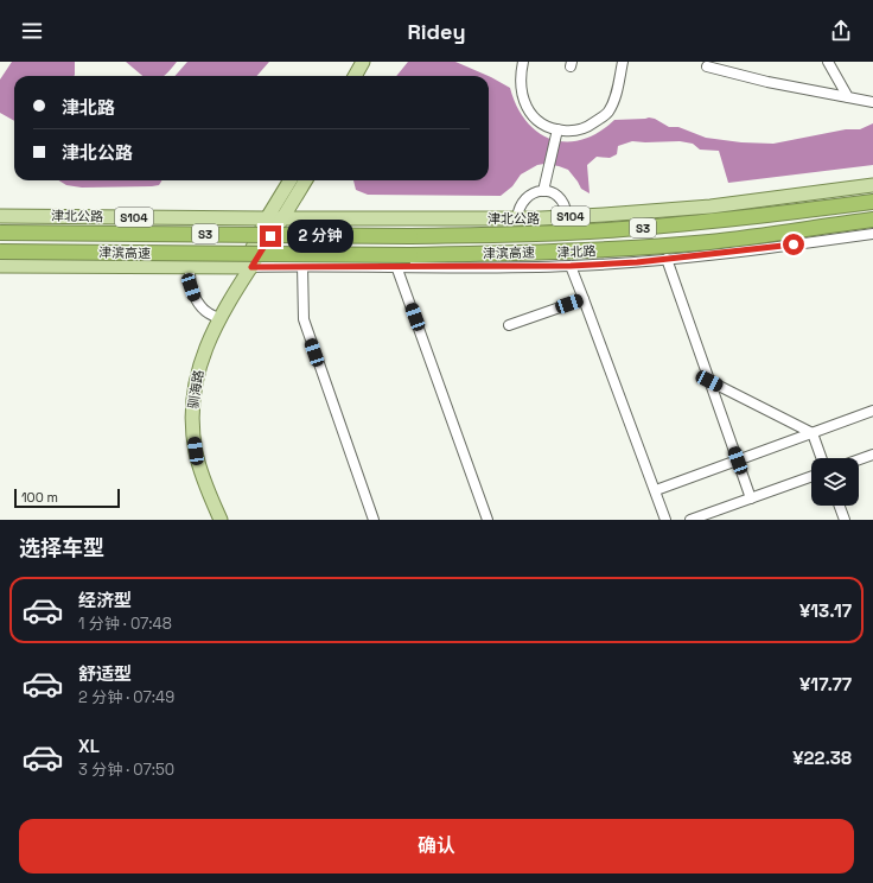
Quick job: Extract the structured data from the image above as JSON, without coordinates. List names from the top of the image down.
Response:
{
  "streets": {
    "highway": ["S3", "津滨高速"],
    "main road": ["津北公路", "S104", "驯海路"],
    "street": ["津北路"]
  },
  "crossings": [
    ["津北路", "驯海路"]
  ],
  "scale_bar": "100 m",
  "page": {
    "header": "Ridey",
    "banner": ["津北路", "津北公路"],
    "bubble": "2 分钟",
    "scale": "100 m",
    "heading": "选择车型",
    "list": [
      {
        "name": "经济型",
        "note": "1 分钟 · 07:48",
        "value": "¥13.17"
      },
      {
        "name": "舒适型",
        "note": "2 分钟 · 07:49",
        "value": "¥17.77"
      },
      {
        "name": "XL",
        "note": "3 分钟 · 07:50",
        "value": "¥22.38"
      }
    ],
    "buttons": "确认"
  }
}
